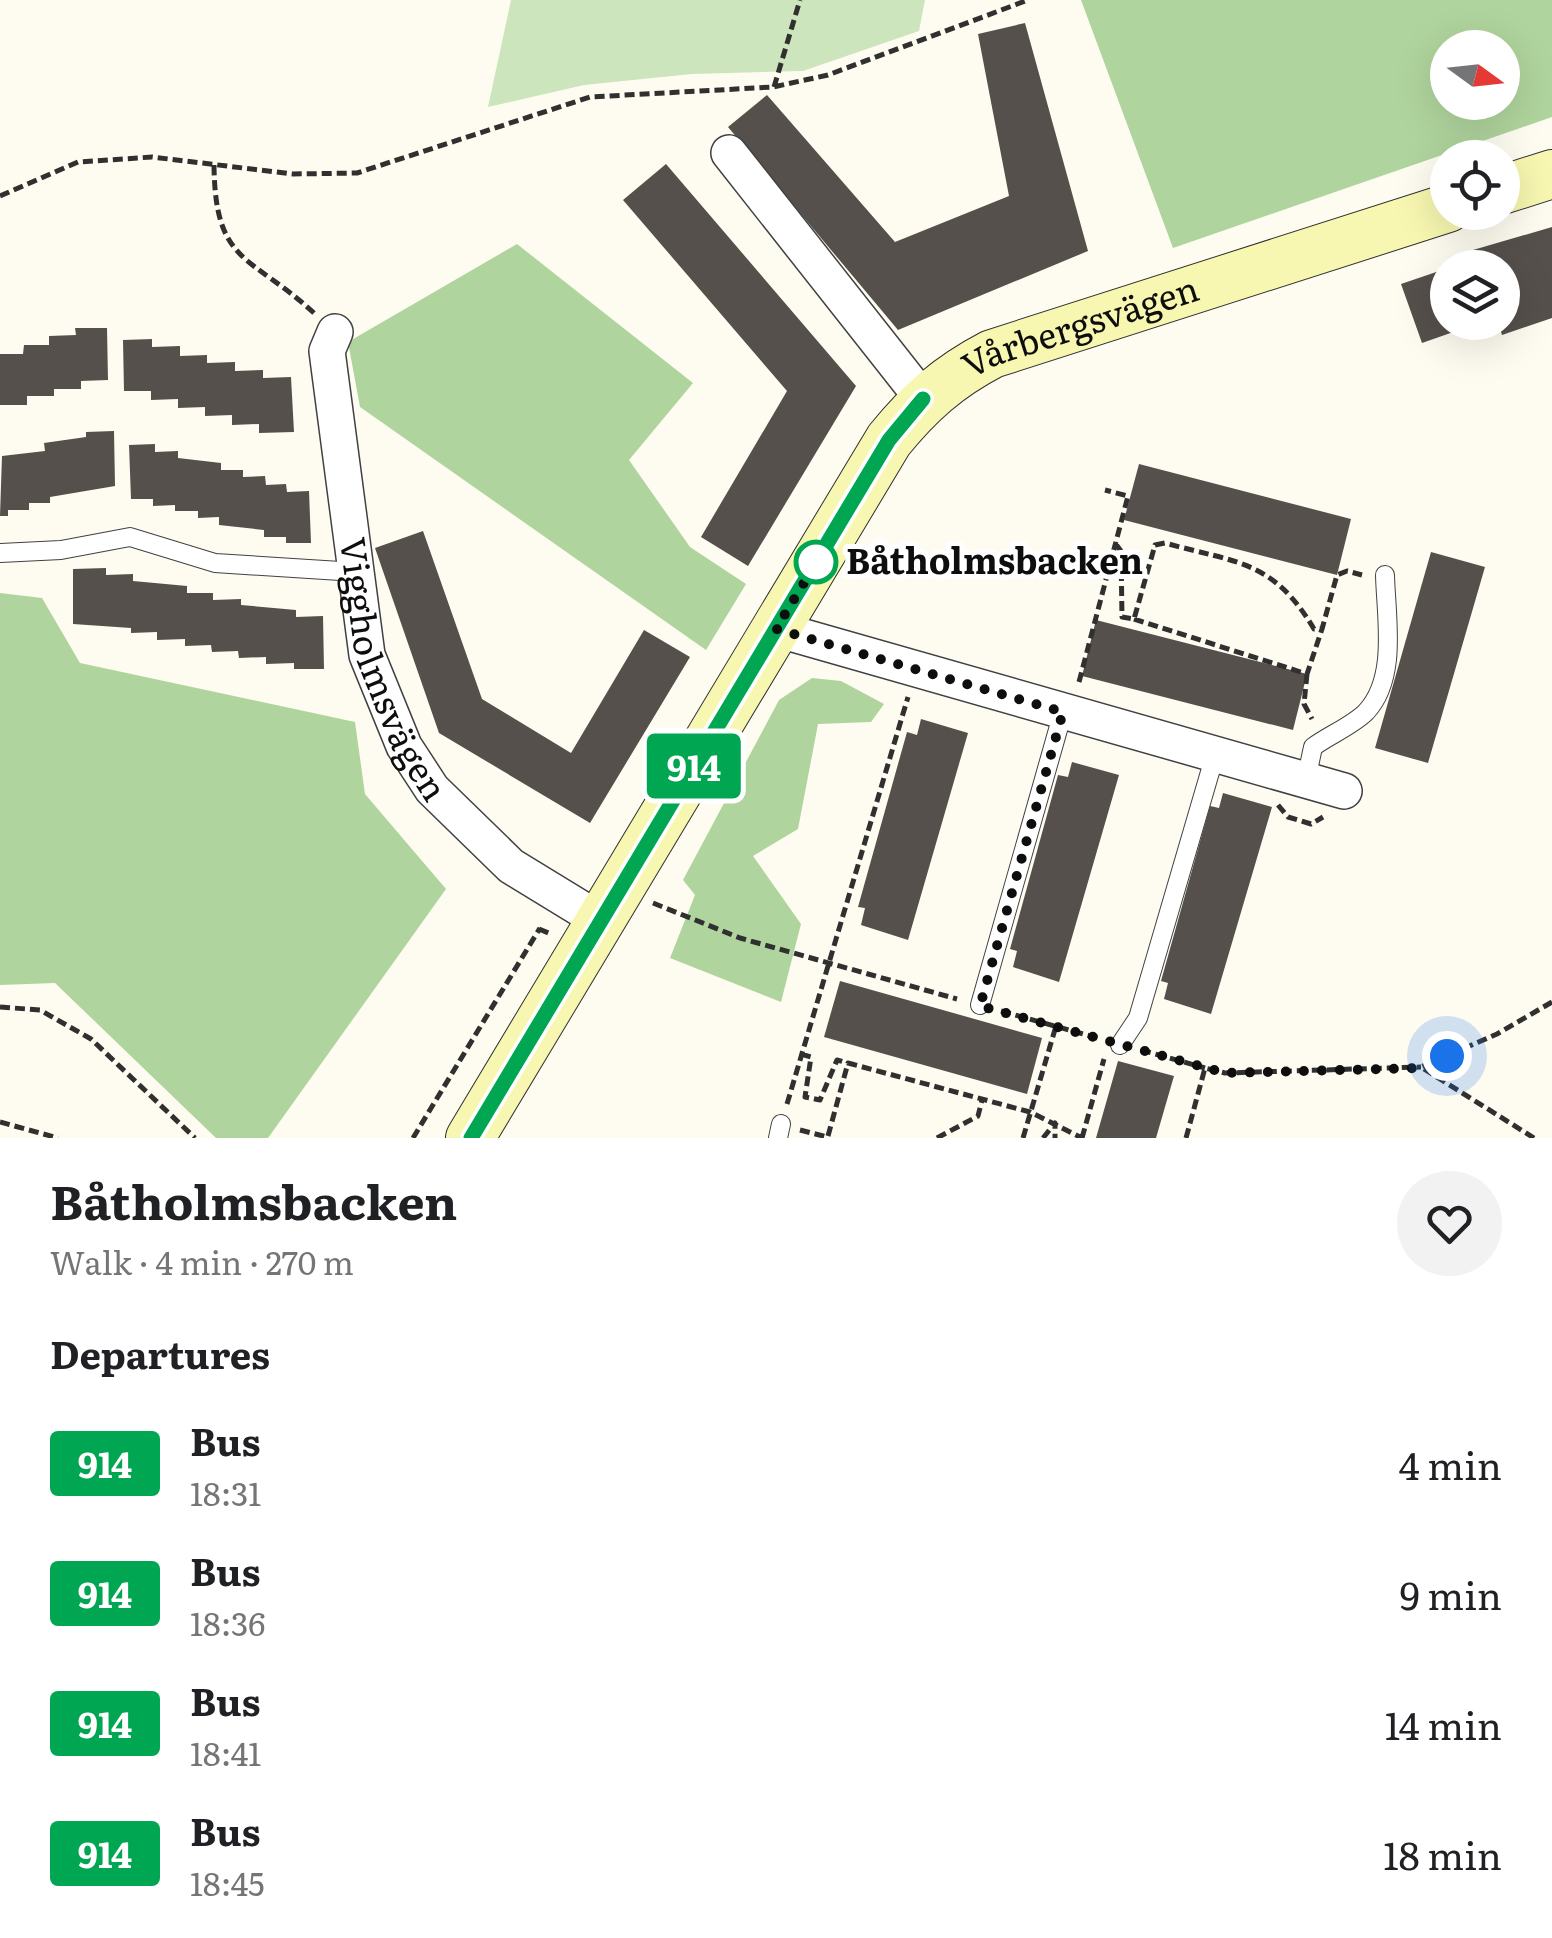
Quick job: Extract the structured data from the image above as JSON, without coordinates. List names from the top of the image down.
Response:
{
  "streets": {
    "street": ["Vårbergsvägen", "Viggholmsvägen"]
  },
  "crossings": [
    ["Vårbergsvägen", "Viggholmsvägen"]
  ],
  "places": ["Båtholmsbacken"],
  "lines": ["bus line 914"],
  "north": "right",
  "page": {
    "on_map": "914",
    "heading": [
      ["Båtholmsbacken", "Walk · 4 min · 270 m"],
      "Departures"
    ],
    "list": [
      {
        "mark": "914",
        "name": "Bus",
        "note": "18:31",
        "value": "4 min"
      },
      {
        "mark": "914",
        "name": "Bus",
        "note": "18:36",
        "value": "9 min"
      },
      {
        "mark": "914",
        "name": "Bus",
        "note": "18:41",
        "value": "14 min"
      },
      {
        "mark": "914",
        "name": "Bus",
        "note": "18:45",
        "value": "18 min"
      }
    ]
  }
}
